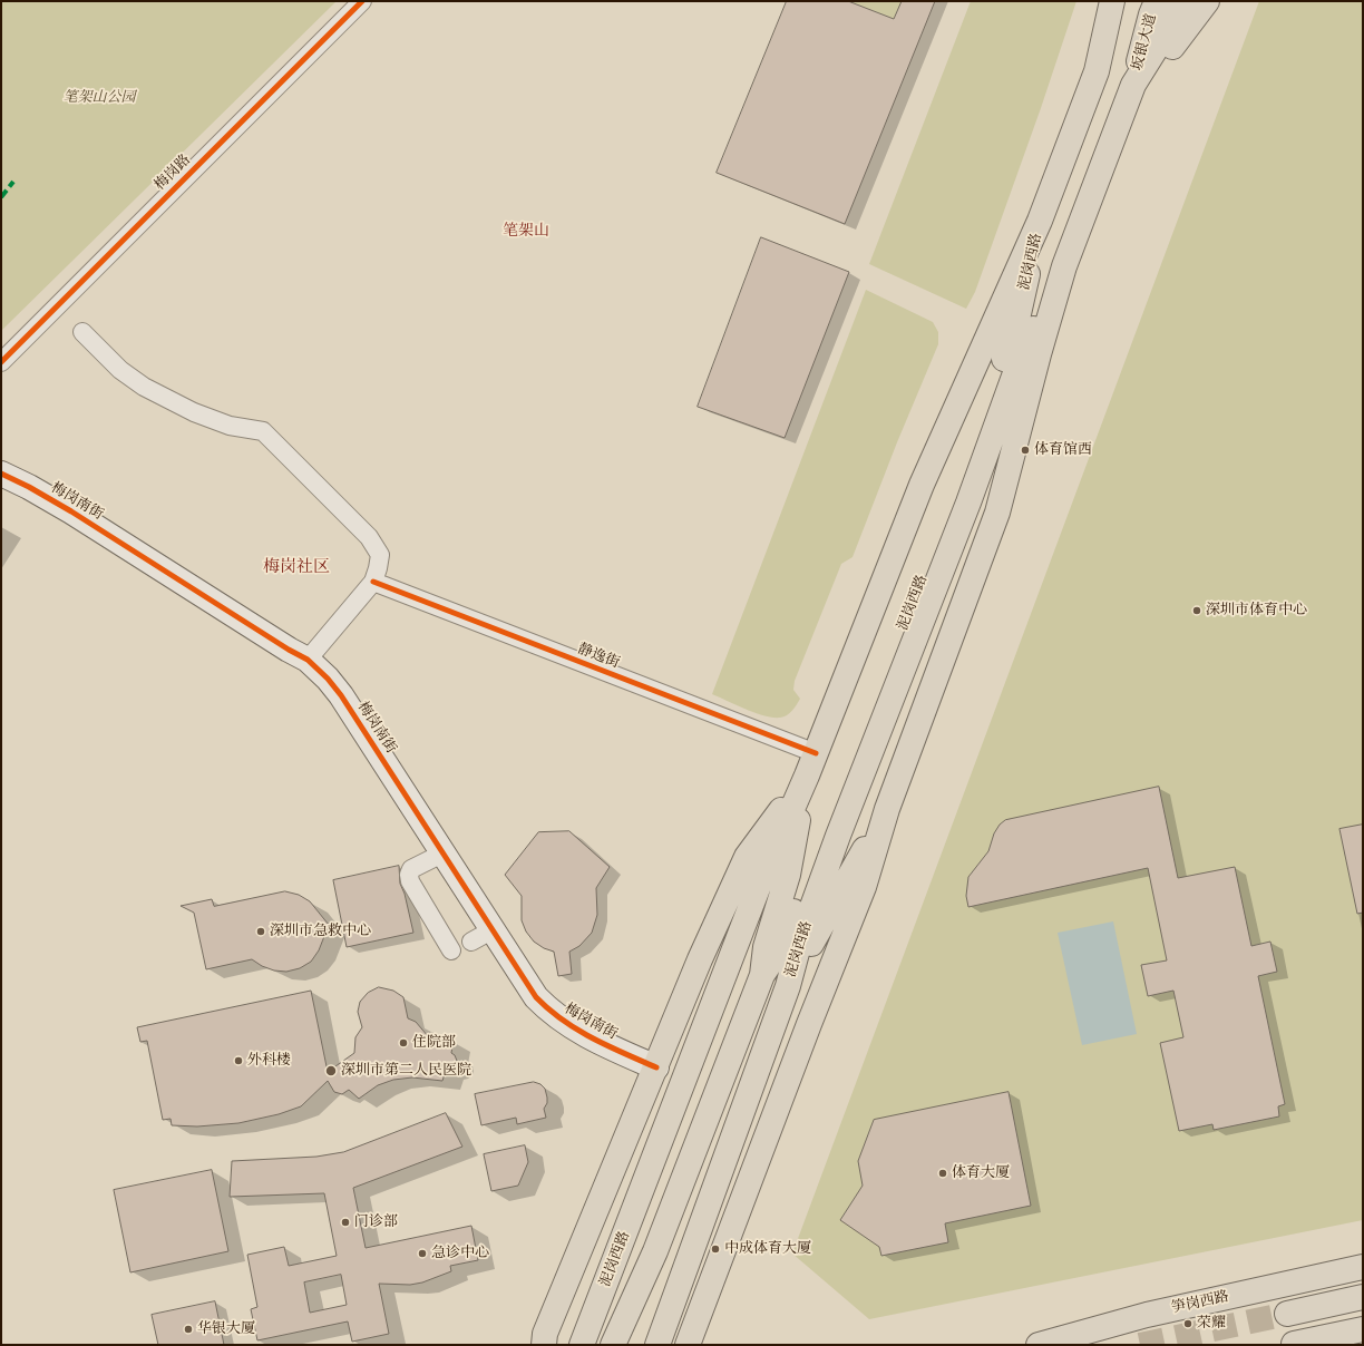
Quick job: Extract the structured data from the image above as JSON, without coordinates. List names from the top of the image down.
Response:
{
  "streets": {
    "main road": ["坂银大道", "泥岗西路", "笋岗西路"],
    "street": ["梅岗路", "梅岗南街", "静逸街"]
  },
  "crossings": [
    ["坂银大道", "泥岗西路"],
    ["泥岗西路", "静逸街"]
  ],
  "districts": ["笔架山", "梅岗社区"],
  "parks": ["笔架山公园"],
  "places": [
    "体育馆西",
    "深圳市体育中心",
    "深圳市急救中心",
    "住院部",
    "外科楼",
    "深圳市第二人民医院",
    "体育大厦",
    "门诊部",
    "中成体育大厦",
    "急诊中心",
    "荣耀",
    "华银大厦"
  ]
}
